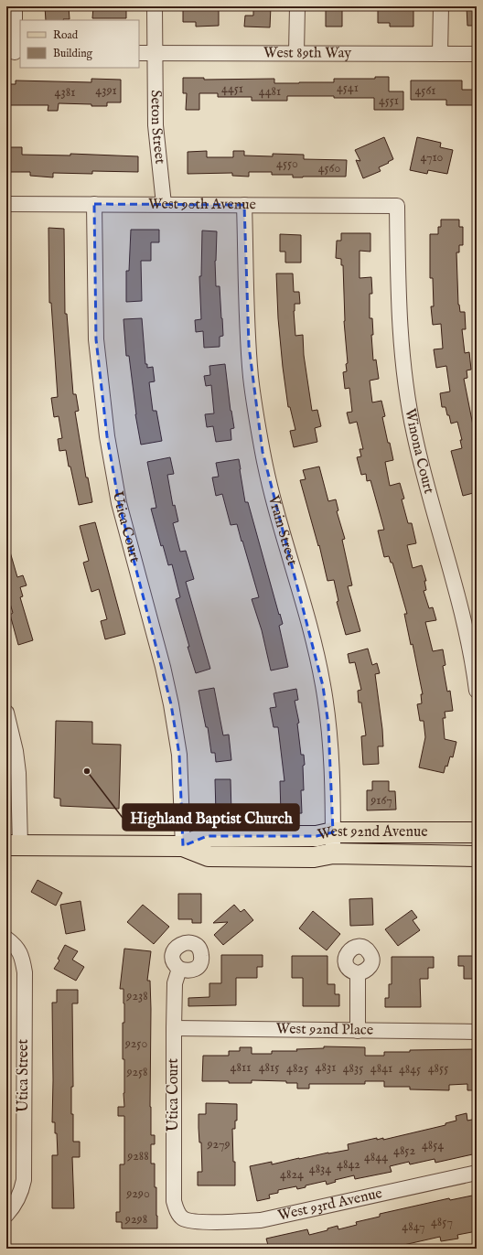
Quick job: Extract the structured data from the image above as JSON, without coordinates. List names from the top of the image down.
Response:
{
  "streets": {
    "main road": ["West 92nd Avenue"],
    "street": [
      "West 89th Way",
      "Seton Street",
      "West 90th Avenue",
      "Winona Court",
      "Utica Court",
      "Vrain Street",
      "West 92nd Place",
      "Utica Street",
      "West 93rd Avenue"
    ]
  },
  "crossings": [
    ["West 89th Way", "Seton Street"],
    ["Seton Street", "West 90th Avenue"],
    ["West 90th Avenue", "Winona Court"],
    ["West 90th Avenue", "Utica Court"],
    ["West 90th Avenue", "Vrain Street"],
    ["Utica Court", "West 92nd Avenue"],
    ["Utica Court", "West 92nd Place"],
    ["Utica Court", "West 93rd Avenue"],
    ["Vrain Street", "West 92nd Avenue"]
  ],
  "places": ["Highland Baptist Church"],
  "house_numbers": [
    "4541",
    "4451",
    "4391",
    "4561",
    "4481",
    "4381",
    "4551",
    "4710",
    "4550",
    "4560",
    "9167",
    "9238",
    "9250",
    "4811",
    "4815",
    "4831",
    "4825",
    "4835",
    "4841",
    "4855",
    "4845",
    "9258",
    "9279",
    "4854",
    "4852",
    "9288",
    "4844",
    "4842",
    "4834",
    "4824",
    "9290",
    "9298",
    "4857",
    "4847"
  ],
  "legend": ["Road", "Building"]
}
